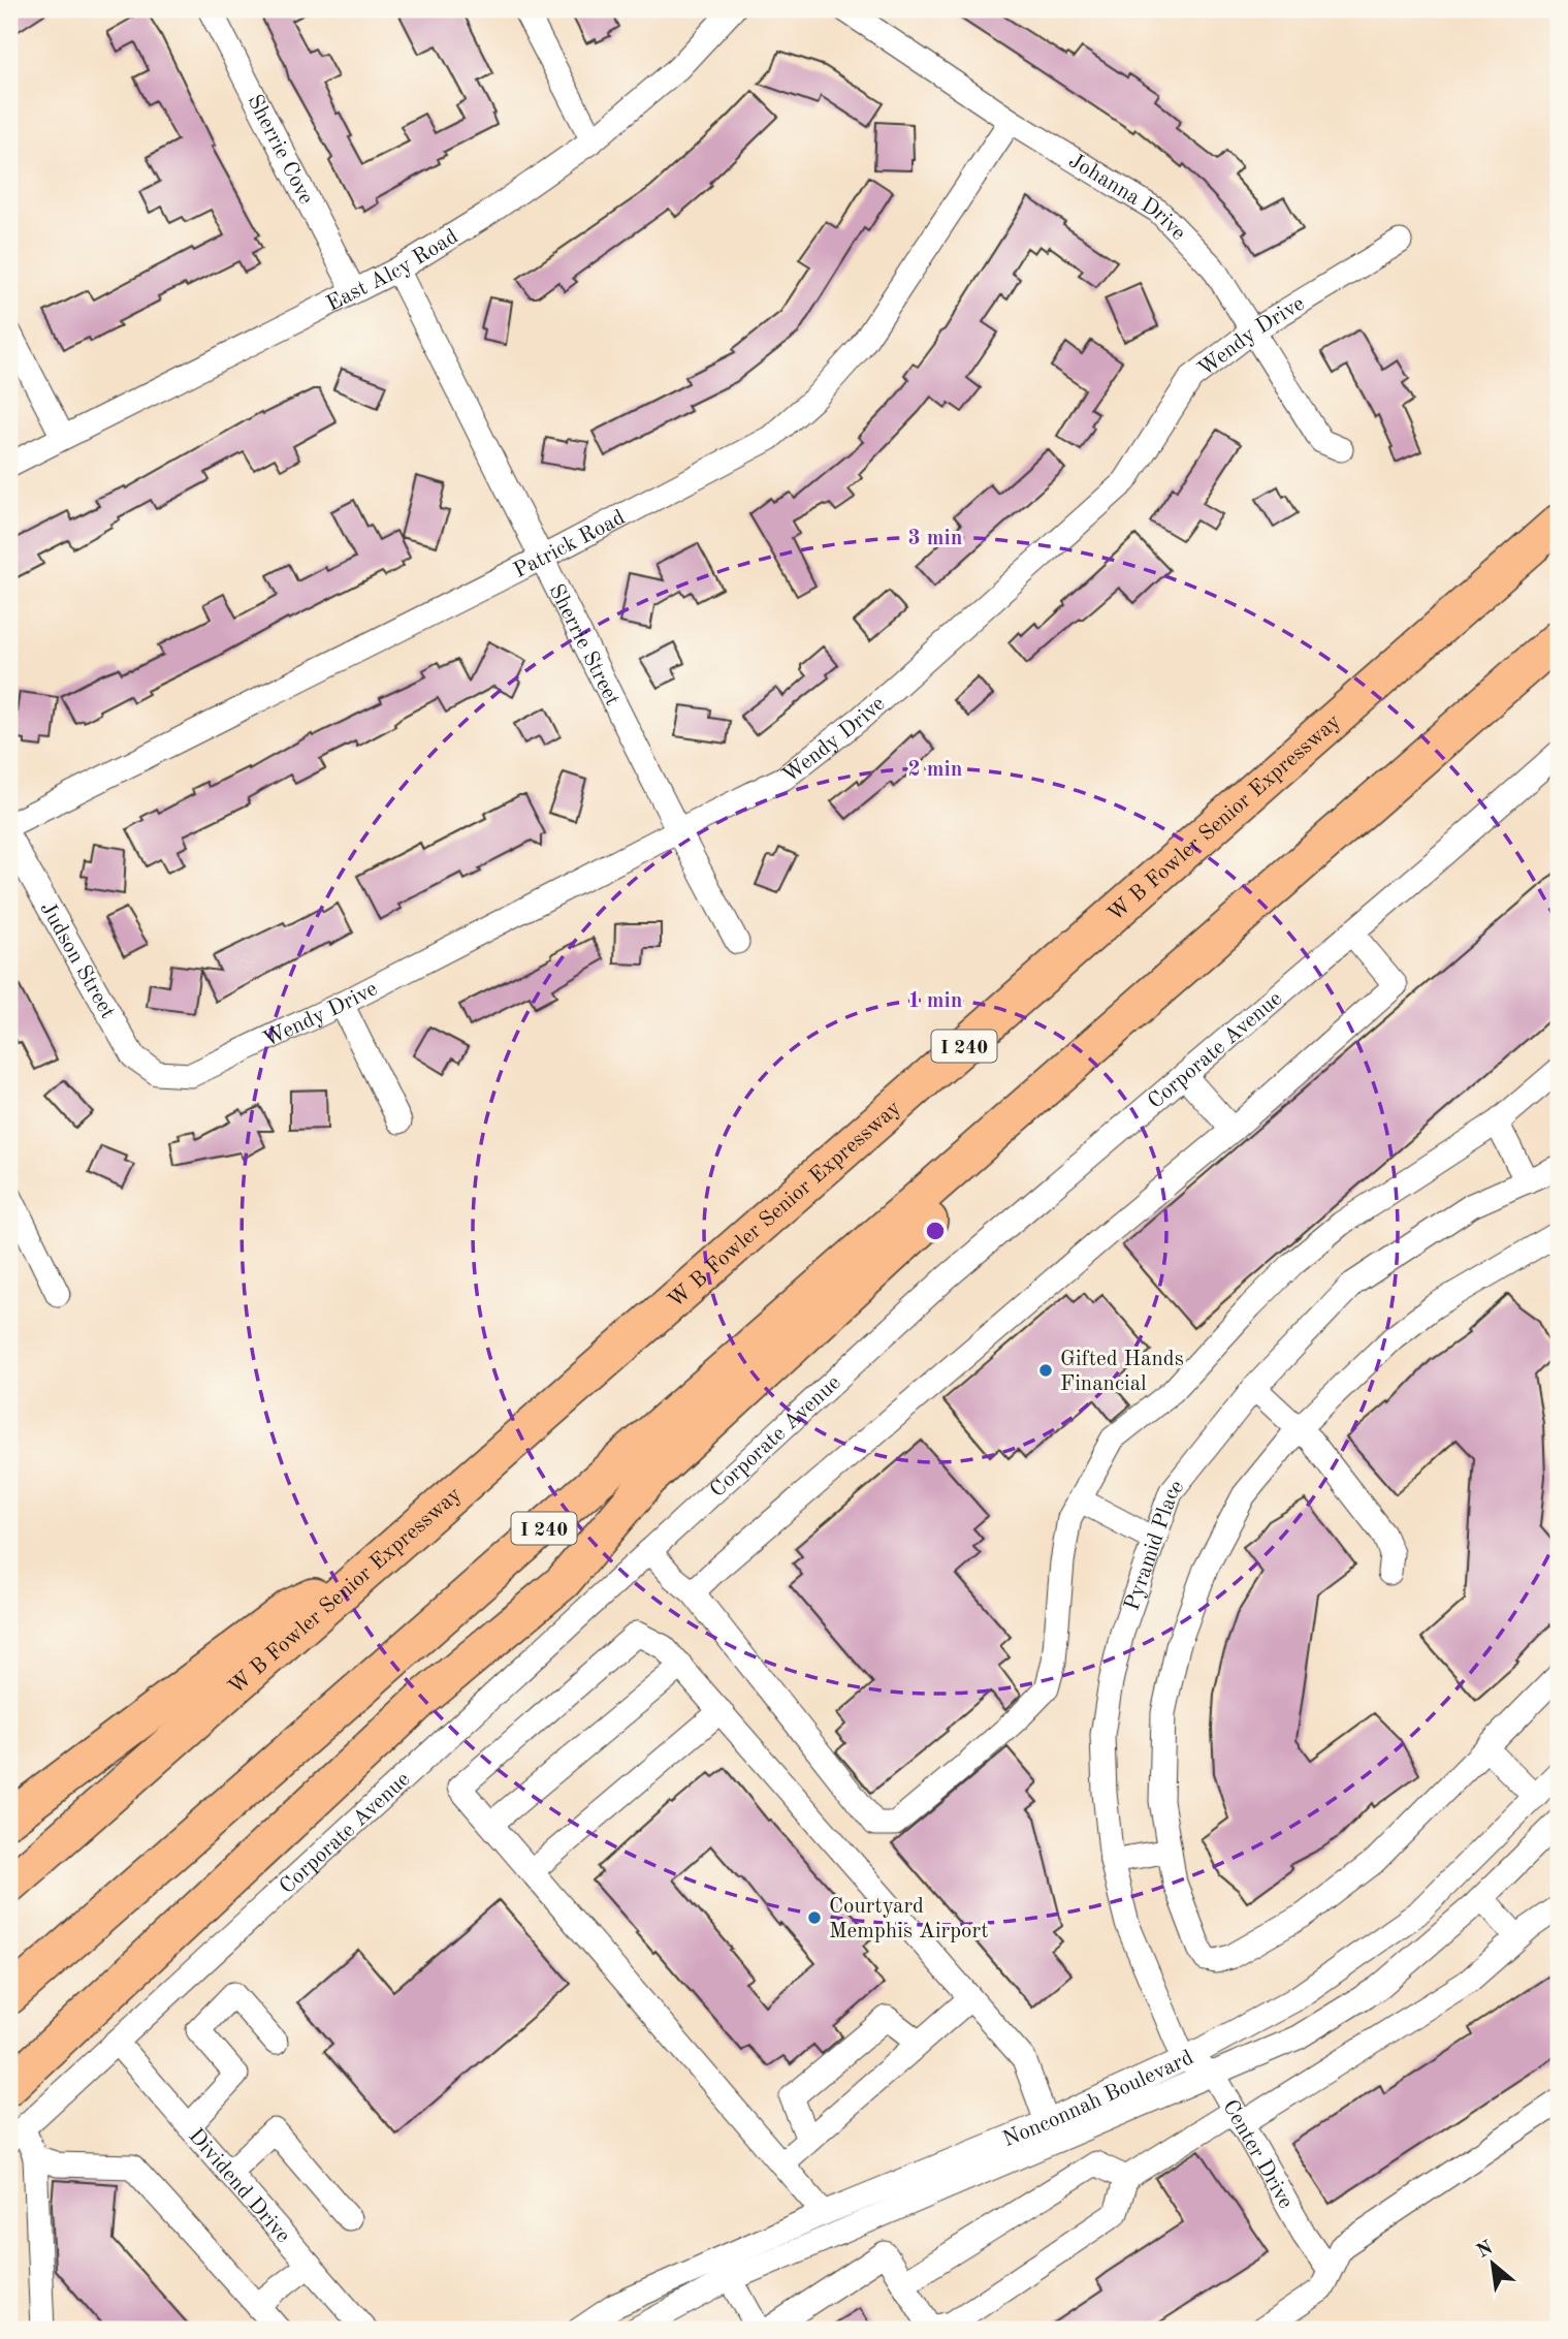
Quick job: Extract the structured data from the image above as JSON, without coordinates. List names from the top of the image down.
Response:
{
  "streets": {
    "highway": ["W B Fowler Senior Expressway", "I 240"],
    "street": [
      "Sherrie Cove",
      "Johanna Drive",
      "East Alcy Road",
      "Wendy Drive",
      "Patrick Road",
      "Sherrie Street",
      "Judson Street",
      "Corporate Avenue",
      "Pyramid Place",
      "Nonconnah Boulevard",
      "Center Drive",
      "Dividend Drive"
    ]
  },
  "crossings": [
    ["Sherrie Cove", "East Alcy Road"],
    ["Johanna Drive", "Wendy Drive"],
    ["Johanna Drive", "Patrick Road"],
    ["East Alcy Road", "Sherrie Street"],
    ["Wendy Drive", "Sherrie Street"],
    ["Wendy Drive", "Judson Street"],
    ["Patrick Road", "Sherrie Street"],
    ["Corporate Avenue", "Dividend Drive"],
    ["Pyramid Place", "Nonconnah Boulevard"],
    ["Nonconnah Boulevard", "Center Drive"]
  ],
  "places": ["Gifted Hands Financial", "Courtyard Memphis Airport"],
  "north": "top left",
  "rings": ["3 min", "2 min", "1 min"]
}
